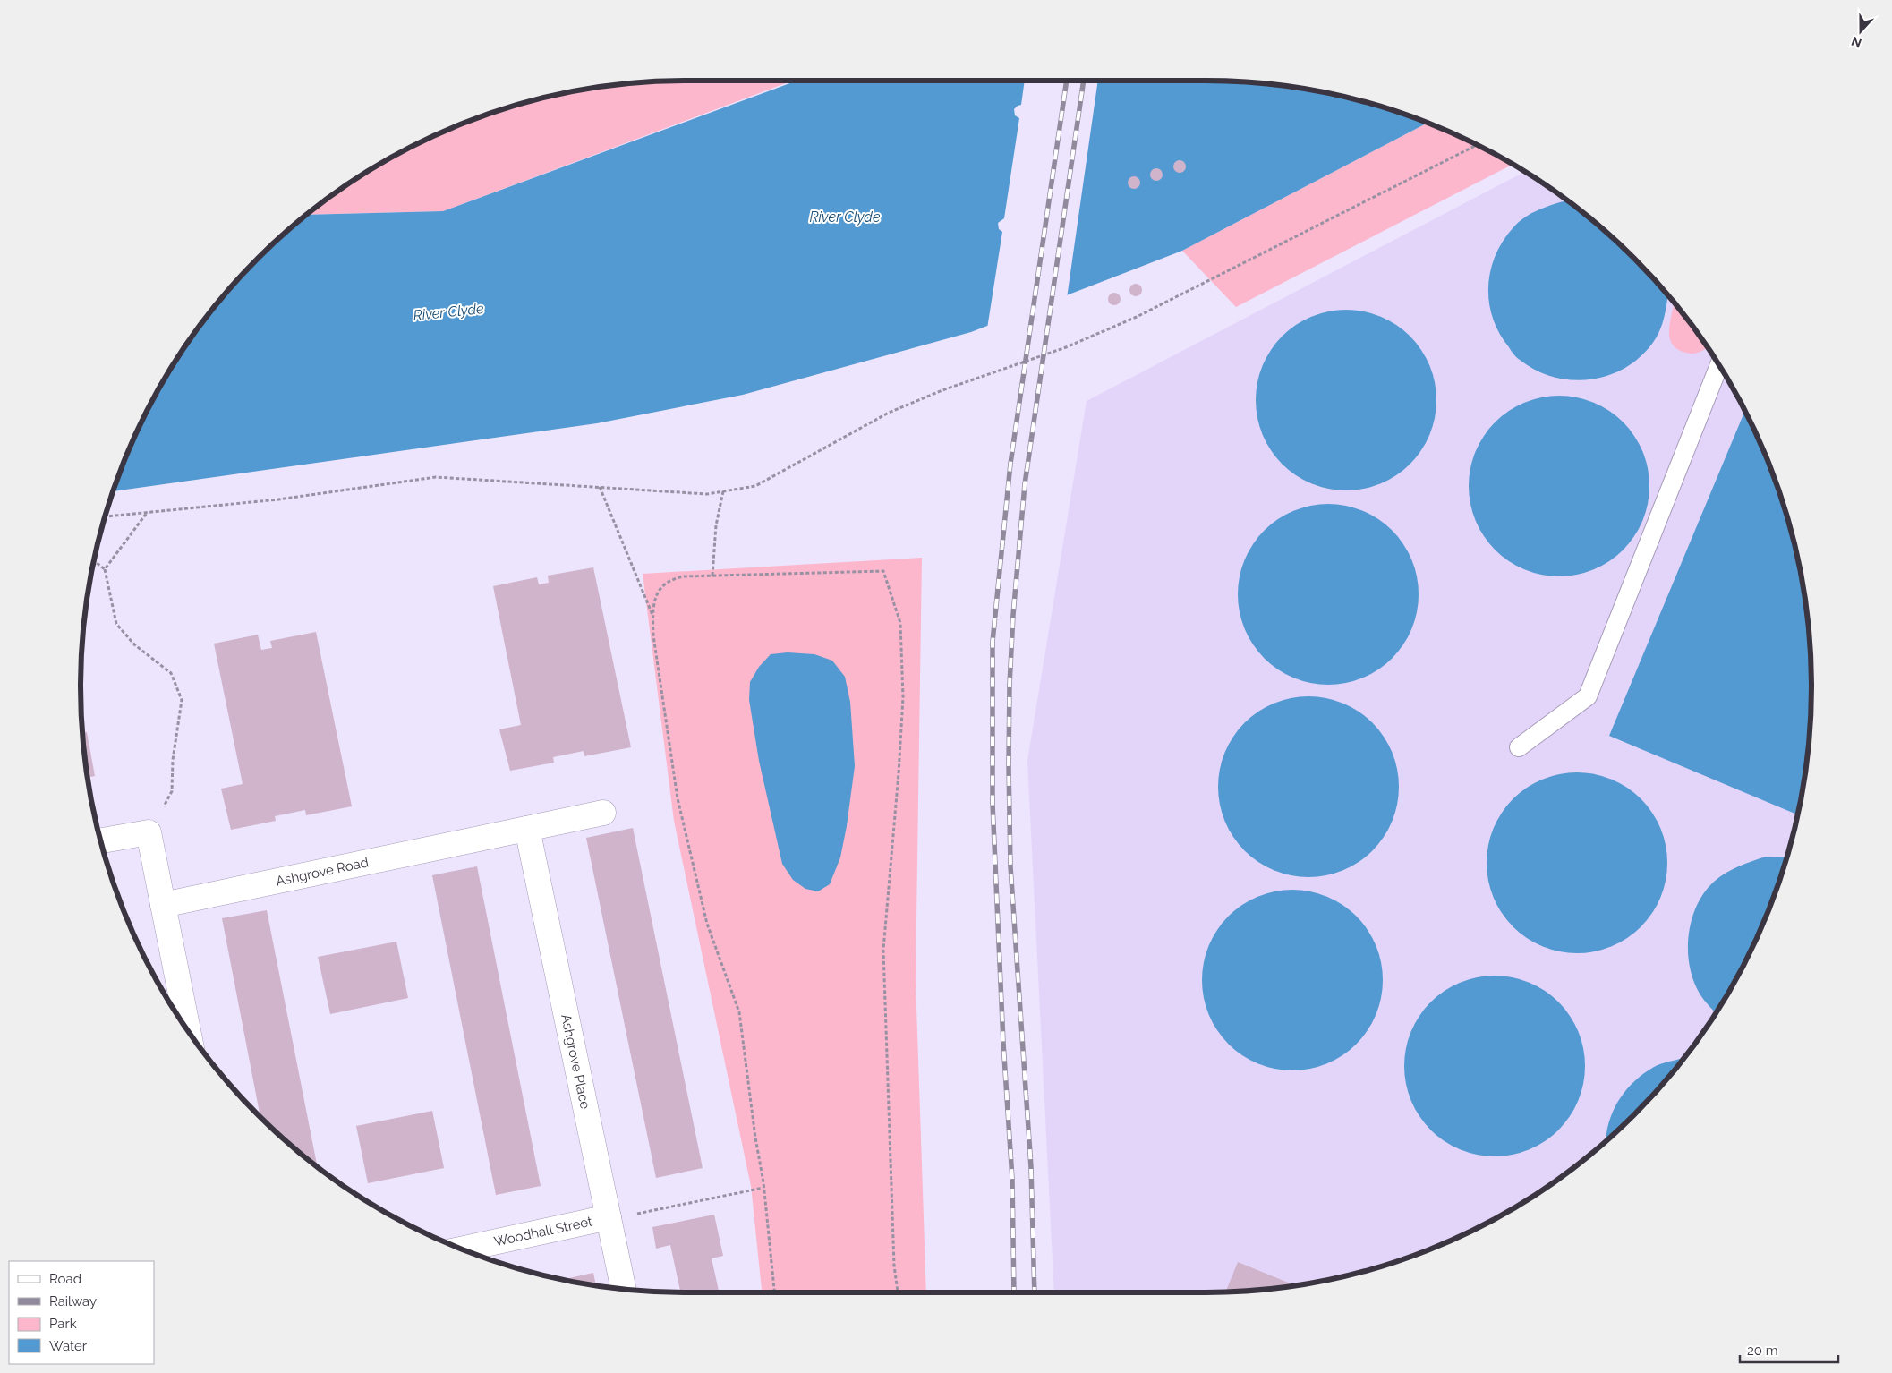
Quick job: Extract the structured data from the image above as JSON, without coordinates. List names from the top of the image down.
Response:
{
  "streets": {
    "street": ["Ashgrove Road", "Ashgrove Place", "Woodhall Street"]
  },
  "crossings": [
    ["Ashgrove Road", "Ashgrove Place"],
    ["Ashgrove Place", "Woodhall Street"]
  ],
  "water": ["River Clyde"],
  "legend": [
    "Road",
    "Railway",
    "Park",
    "Water"
  ],
  "scale_bar": "20 m",
  "north": "bottom"
}
